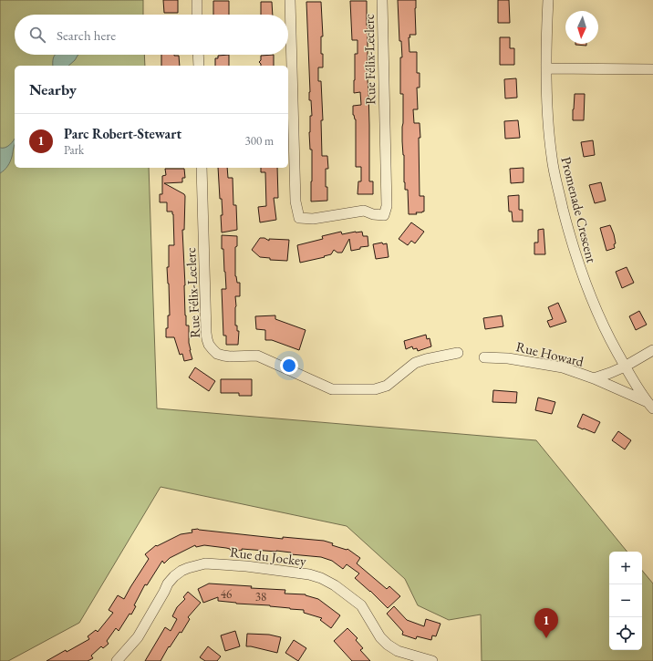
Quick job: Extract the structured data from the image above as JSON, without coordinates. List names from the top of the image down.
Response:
{
  "streets": {
    "street": [
      "Rue Félix-Leclerc",
      "Promenade Crescent",
      "Rue Howard",
      "Rue du Jockey"
    ]
  },
  "crossings": [
    ["Promenade Crescent", "Rue Howard"]
  ],
  "house_numbers": ["46", "38"],
  "north": "bottom",
  "page": {
    "search": "Search here",
    "heading": "Nearby",
    "list": [
      {
        "mark": "1",
        "name": "Parc Robert-Stewart",
        "note": "Park",
        "value": "300 m"
      }
    ],
    "map_buttons": ["+", "−"],
    "pins": "1"
  }
}
